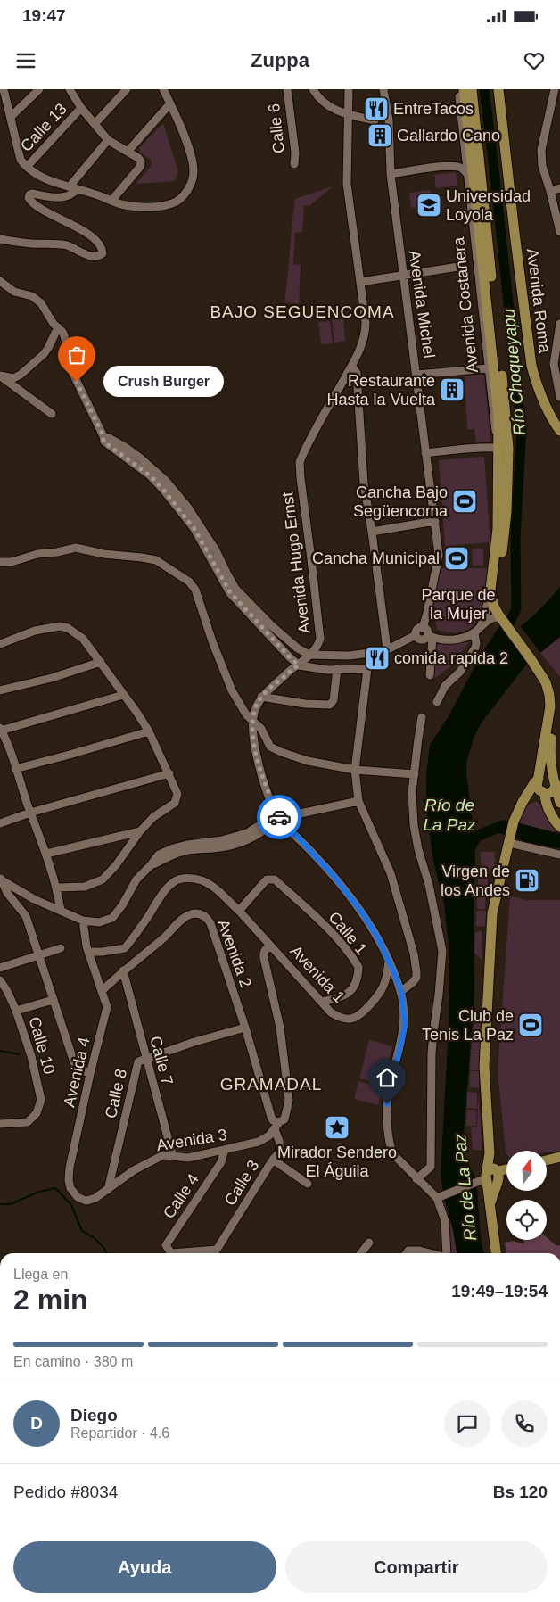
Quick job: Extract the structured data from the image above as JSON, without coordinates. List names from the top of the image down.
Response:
{
  "streets": {
    "main road": ["Avenida Roma"],
    "street": [
      "Calle 13",
      "Calle 6",
      "Avenida Michel",
      "Avenida Costanera",
      "Avenida Hugo Ernst",
      "Calle 1",
      "Avenida 2",
      "Avenida 1",
      "Calle 10",
      "Calle 7",
      "Avenida 4",
      "Calle 8",
      "Avenida 3",
      "Calle 3",
      "Calle 4"
    ]
  },
  "crossings": [
    ["Avenida Hugo Ernst", "Avenida 1"],
    ["Calle 1", "Avenida 1"],
    ["Avenida 2", "Avenida 1"],
    ["Avenida 2", "Calle 7"],
    ["Avenida 2", "Avenida 4"],
    ["Avenida 2", "Calle 8"],
    ["Avenida 2", "Avenida 3"],
    ["Avenida 2", "Calle 3"],
    ["Avenida 1", "Avenida 3"],
    ["Avenida 1", "Calle 3"],
    ["Calle 7", "Calle 8"],
    ["Calle 7", "Avenida 3"],
    ["Avenida 4", "Calle 8"],
    ["Avenida 4", "Avenida 3"],
    ["Calle 8", "Avenida 3"],
    ["Avenida 3", "Calle 3"],
    ["Avenida 3", "Calle 4"]
  ],
  "districts": ["BAJO SEGUENCOMA", "GRAMADAL"],
  "water": ["Río Choqueyapu", "Río de La Paz"],
  "parks": ["Parque de la Mujer"],
  "places": {
    "restaurant": ["EntreTacos", "comida rapida 2"],
    "building": ["Gallardo Cano", "Restaurante Hasta la Vuelta"],
    "school or university": ["Universidad Loyola"],
    "other": ["Crush Burger"],
    "sports": ["Cancha Bajo Següencoma", "Cancha Municipal", "Club de Tenis La Paz"],
    "fuel station": ["Virgen de los Andes"],
    "place": ["Mirador Sendero El Águila"]
  },
  "north": "top",
  "page": {
    "status": "19:47",
    "header": "Zuppa",
    "bubble": "Crush Burger",
    "heading": ["2 min", "Llega en", "19:49–19:54"],
    "panel": [
      "Diego",
      "Repartidor · 4.6",
      "Pedido #8034",
      "Bs 120"
    ],
    "bar": "En camino · 380 m",
    "round": "D",
    "buttons": ["Ayuda", "Compartir"]
  }
}
